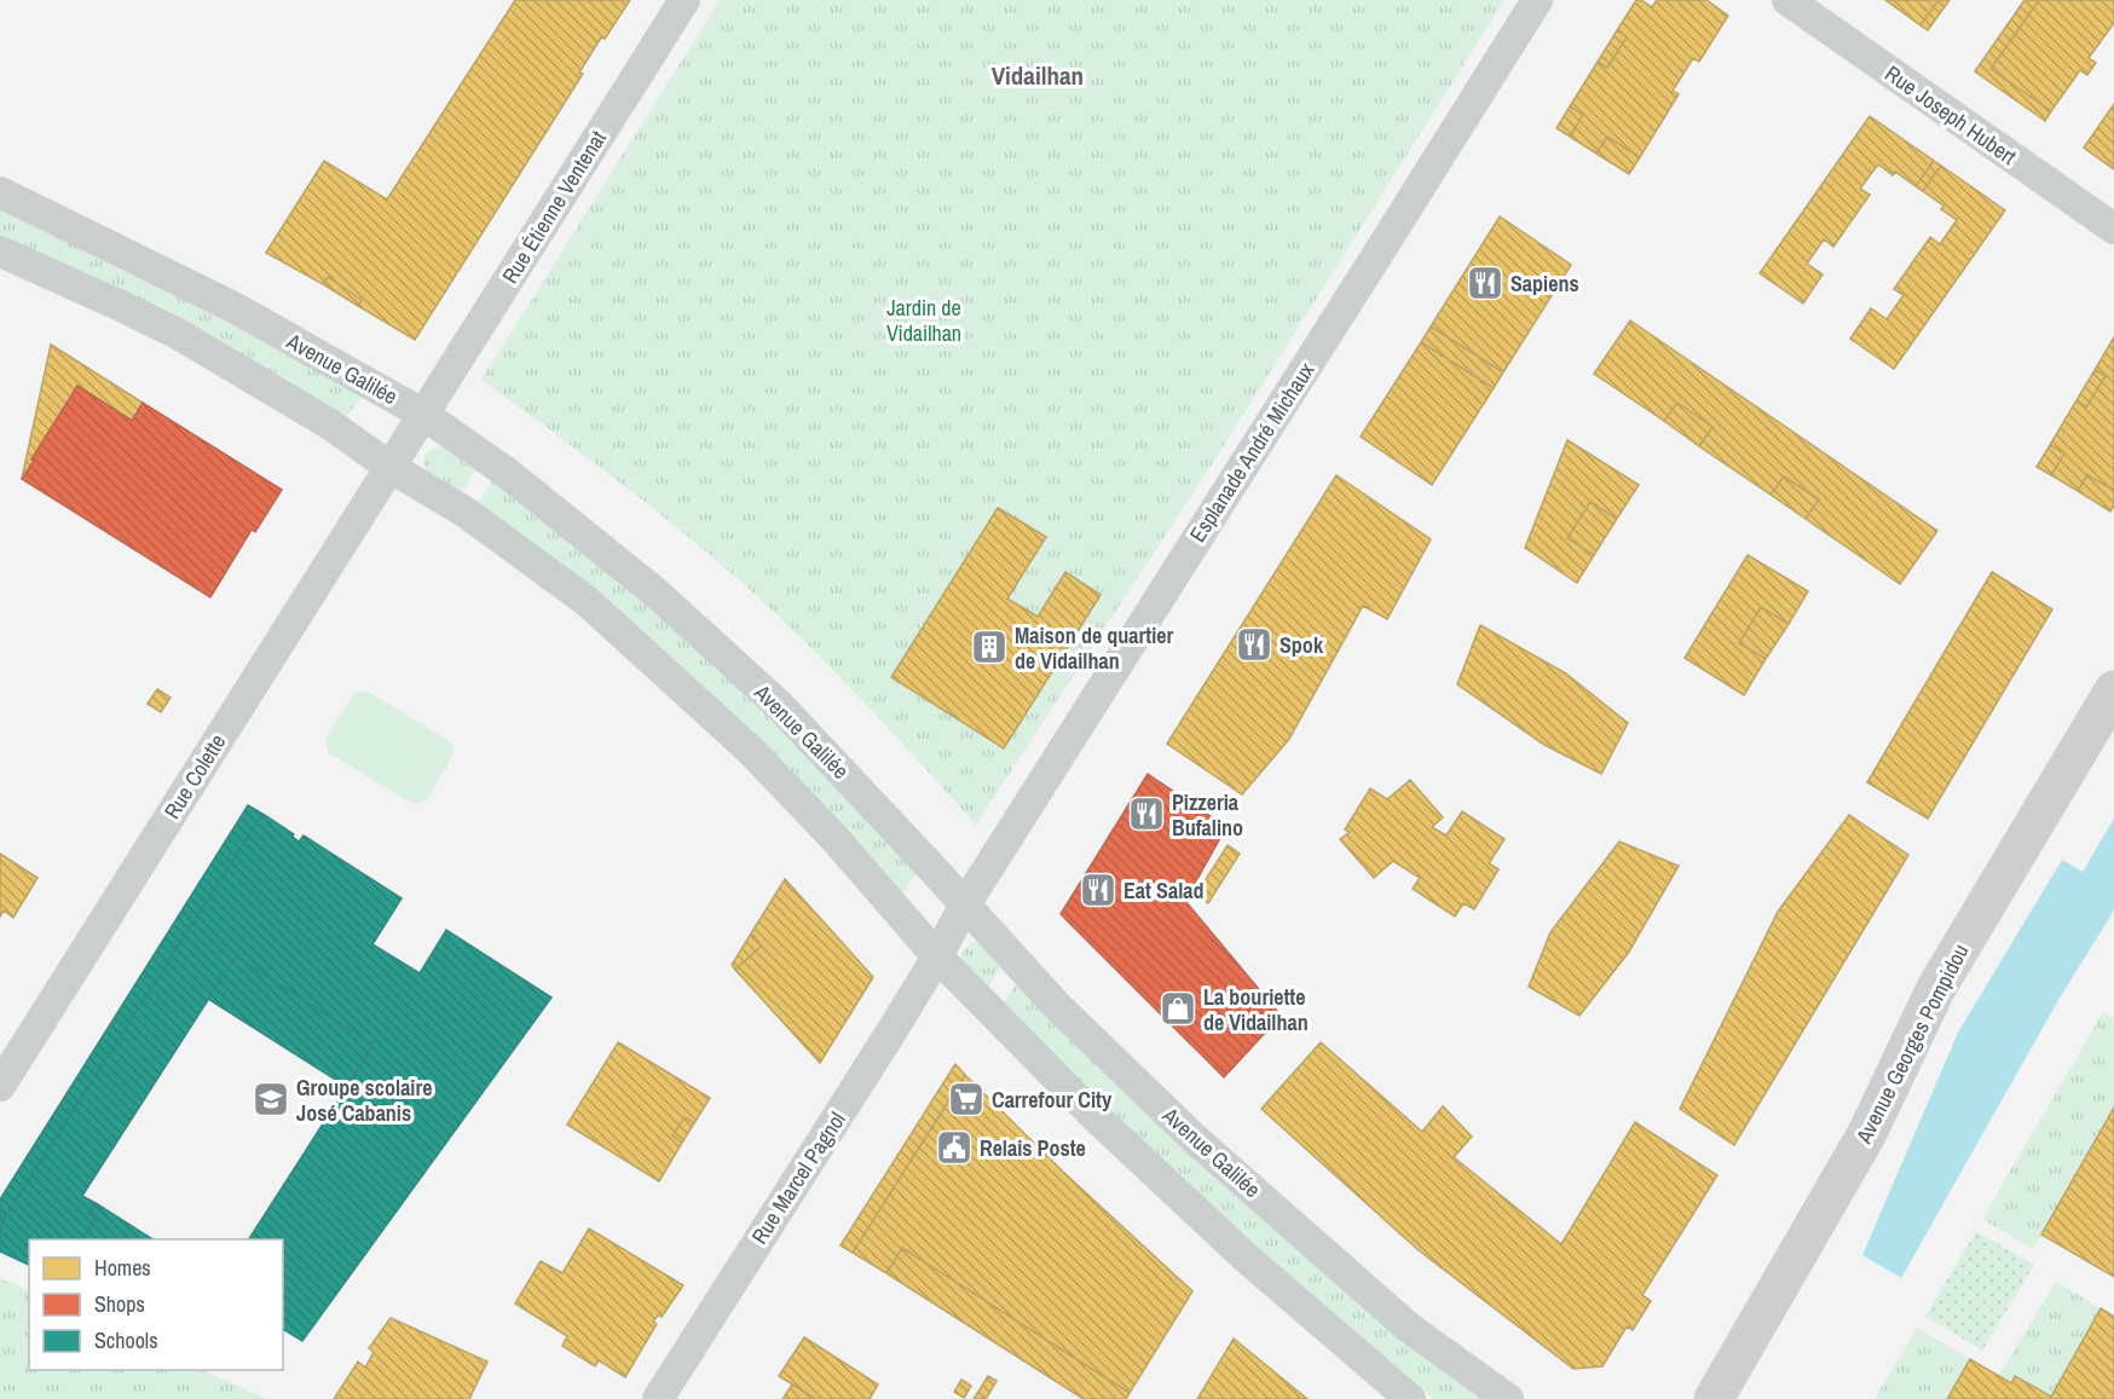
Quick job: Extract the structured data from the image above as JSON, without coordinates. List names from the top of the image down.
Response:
{
  "streets": {
    "main road": ["Avenue Georges Pompidou"],
    "street": [
      "Rue Joseph Hubert",
      "Rue Étienne Ventenat",
      "Avenue Galilée",
      "Esplanade André Michaux",
      "Rue Colette",
      "Rue Marcel Pagnol"
    ]
  },
  "crossings": [
    ["Rue Étienne Ventenat", "Avenue Galilée"],
    ["Rue Étienne Ventenat", "Rue Colette"],
    ["Avenue Galilée", "Esplanade André Michaux"],
    ["Esplanade André Michaux", "Rue Marcel Pagnol"]
  ],
  "districts": ["Vidailhan"],
  "parks": ["Jardin de Vidailhan"],
  "places": {
    "restaurant": [
      "Sapiens",
      "Spok",
      "Pizzeria Bufalino",
      "Eat Salad"
    ],
    "building": ["Maison de quartier de Vidailhan"],
    "shop": ["La bouriette de Vidailhan"],
    "school or university": ["Groupe scolaire José Cabanis"],
    "supermarket": ["Carrefour City"],
    "public building": ["Relais Poste"]
  },
  "legend": ["Homes", "Shops", "Schools"]
}
